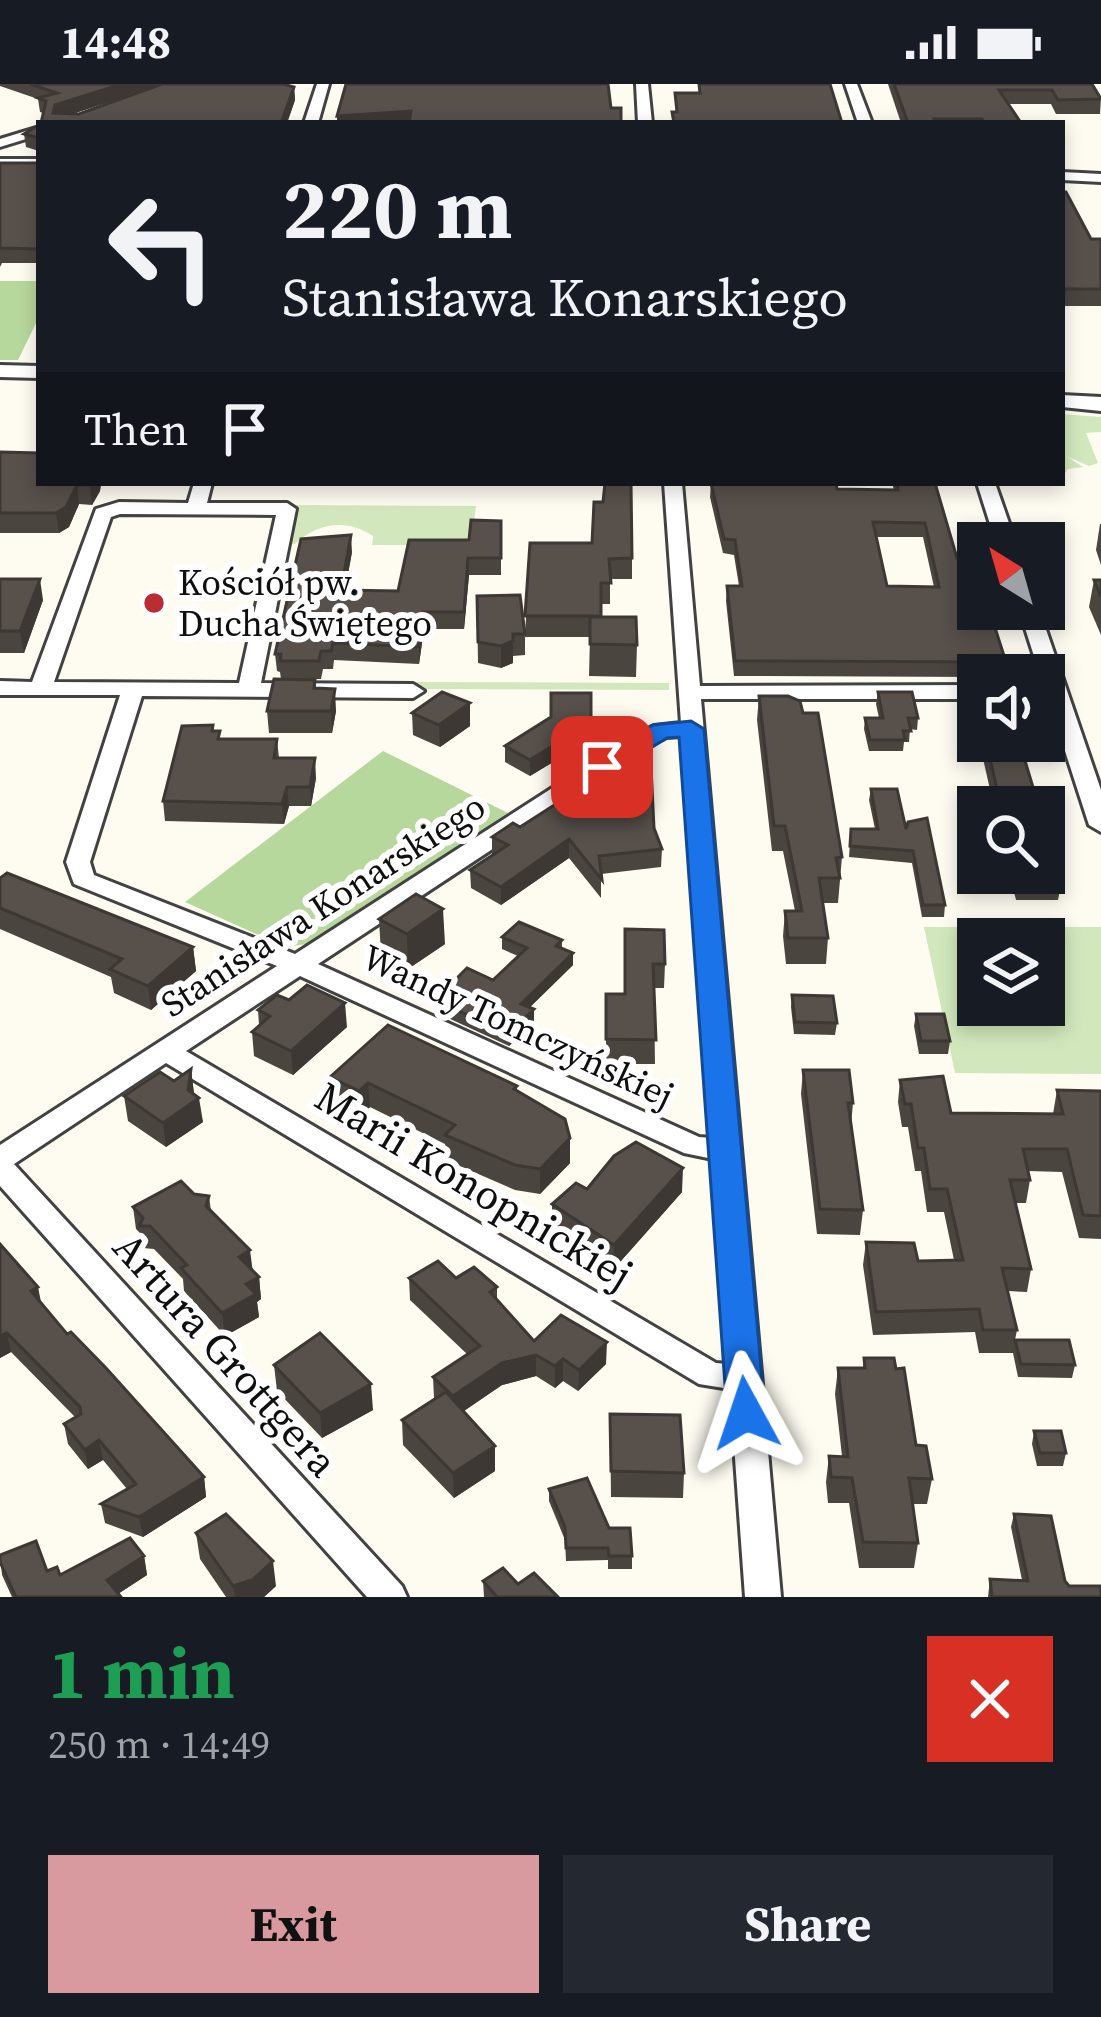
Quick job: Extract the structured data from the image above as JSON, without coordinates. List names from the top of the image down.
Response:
{
  "streets": {
    "street": [
      "Stanisława Konarskiego",
      "Wandy Tomczyńskiej",
      "Marii Konopnickiej",
      "Artura Grottgera"
    ]
  },
  "crossings": [
    ["Stanisława Konarskiego", "Wandy Tomczyńskiej"],
    ["Stanisława Konarskiego", "Marii Konopnickiej"],
    ["Stanisława Konarskiego", "Artura Grottgera"]
  ],
  "places": ["Kościół pw. Ducha Świętego"],
  "north": "top left",
  "page": {
    "status": "14:48",
    "turn": ["220 m", "Stanisława Konarskiego"],
    "then": "Then",
    "heading": ["1 min", "250 m · 14:49"],
    "buttons": ["Exit", "Share"]
  }
}
